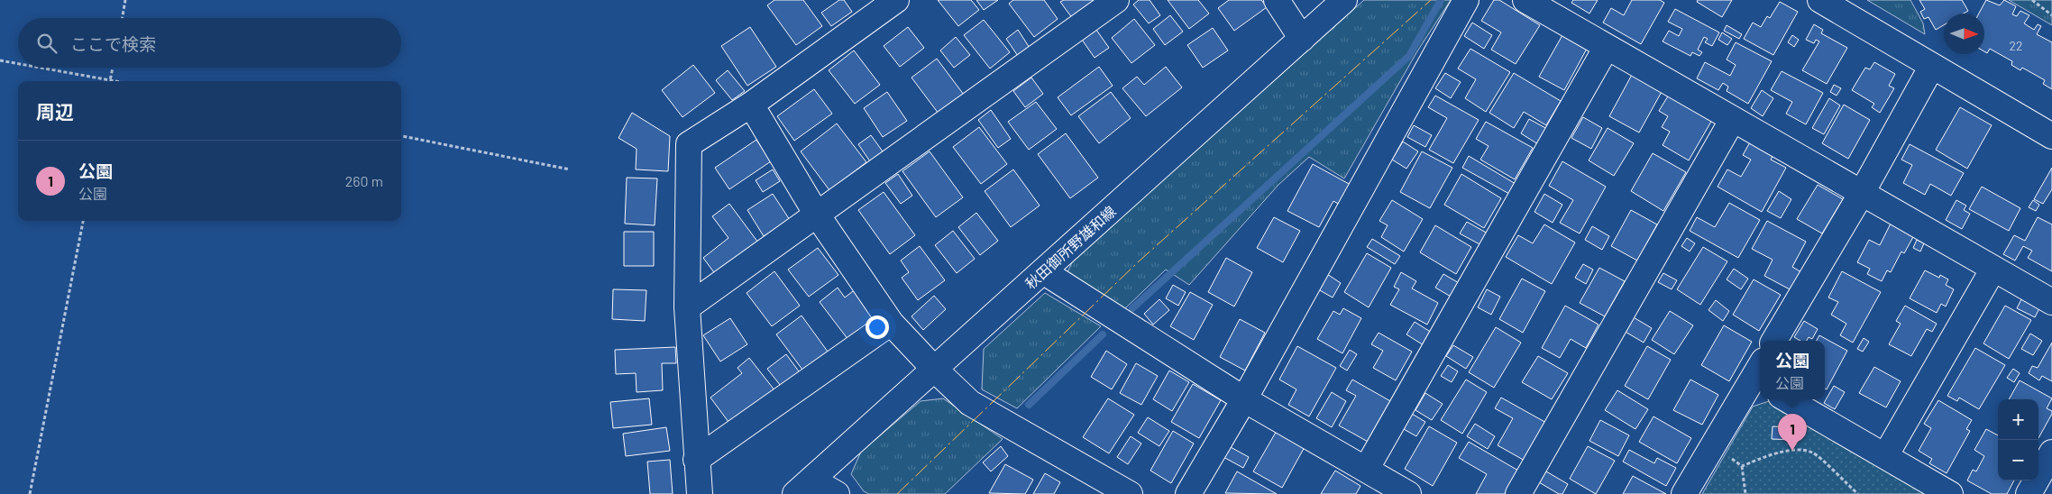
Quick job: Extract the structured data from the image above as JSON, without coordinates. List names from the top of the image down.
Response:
{
  "streets": {
    "street": ["秋田御所野雄和線"]
  },
  "house_numbers": ["22"],
  "north": "right",
  "page": {
    "search": "ここで検索",
    "heading": "周辺",
    "list": [
      {
        "mark": "1",
        "name": "公園",
        "note": "公園",
        "value": "260 m"
      }
    ],
    "popup": ["公園", "公園"],
    "map_buttons": ["+", "−"],
    "pins": "1"
  }
}
